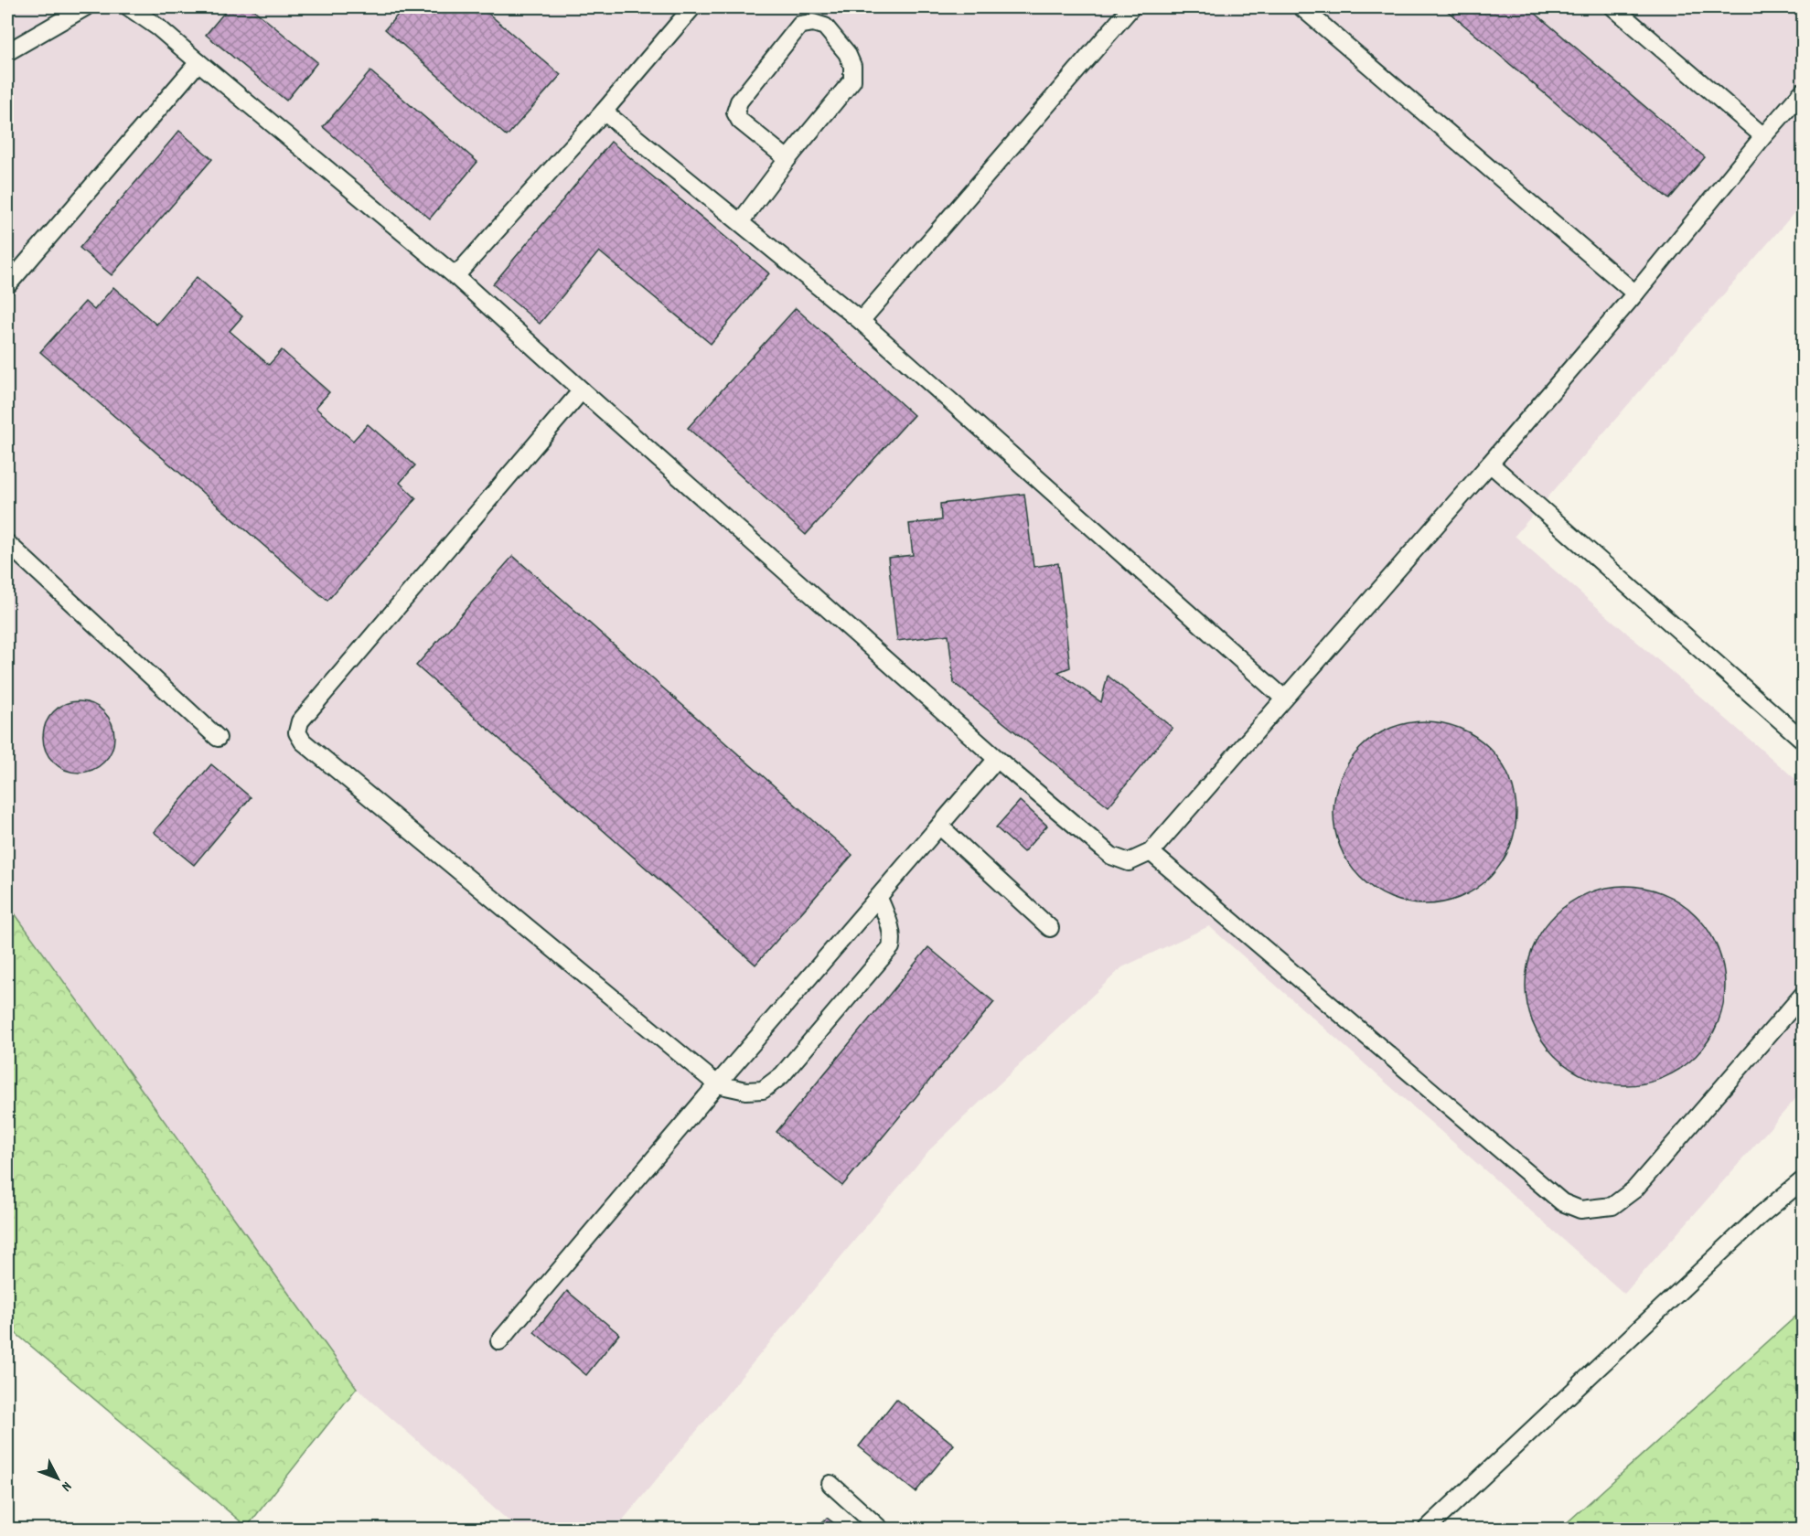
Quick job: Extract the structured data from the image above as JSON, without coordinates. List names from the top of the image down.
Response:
{
  "north": "bottom right"
}
